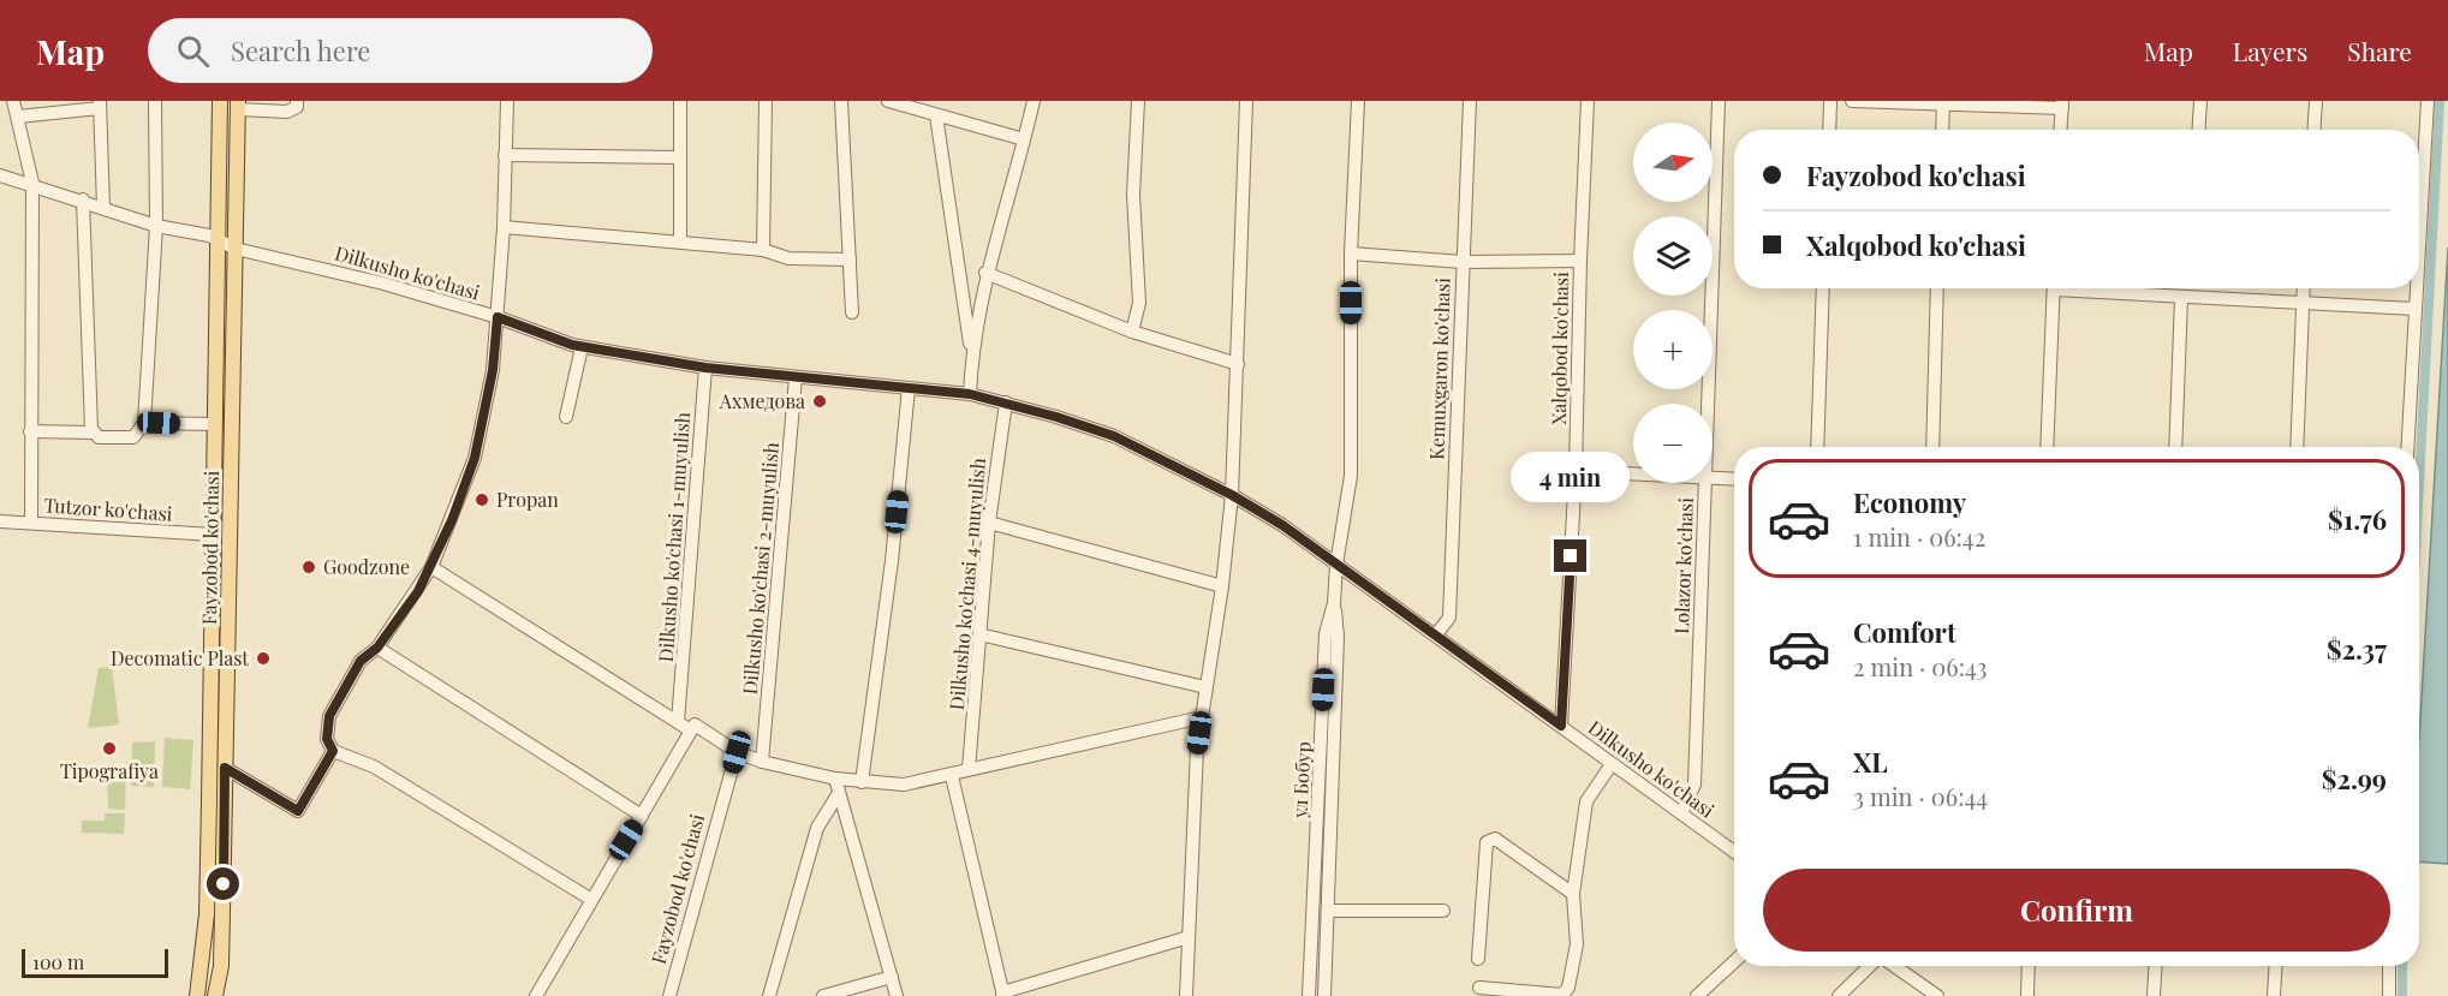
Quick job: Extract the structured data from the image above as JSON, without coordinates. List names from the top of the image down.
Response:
{
  "streets": {
    "main road": ["Fayzobod ko'chasi"],
    "street": [
      "Dilkusho ko'chasi",
      "Xalqobod ko'chasi",
      "Kemuxgaron ko'chasi",
      "Tutzor ko'chasi",
      "Dilkusho ko'chasi 1-muyulish",
      "Lolazor ko'chasi",
      "Dilkusho ko'chasi 2-muyulish",
      "Dilkusho ko'chasi 4-muyulish",
      "ул Бобур"
    ]
  },
  "crossings": [
    ["Dilkusho ko'chasi", "Xalqobod ko'chasi"],
    ["Dilkusho ko'chasi", "Kemuxgaron ko'chasi"],
    ["Dilkusho ko'chasi", "Dilkusho ko'chasi 1-muyulish"],
    ["Dilkusho ko'chasi", "Fayzobod ko'chasi"],
    ["Dilkusho ko'chasi", "Lolazor ko'chasi"],
    ["Dilkusho ko'chasi", "Dilkusho ko'chasi 2-muyulish"],
    ["Dilkusho ko'chasi", "Dilkusho ko'chasi 4-muyulish"],
    ["Dilkusho ko'chasi", "ул Бобур"],
    ["Tutzor ko'chasi", "Fayzobod ko'chasi"]
  ],
  "places": [
    "Ахмедова",
    "Propan",
    "Goodzone",
    "Decomatic Plast",
    "Tipografiya"
  ],
  "scale_bar": "100 m",
  "north": "right",
  "page": {
    "header": "Map",
    "search": "Search here",
    "nav": ["Map", "Layers", "Share"],
    "map_buttons": ["+", "−"],
    "banner": ["Fayzobod ko'chasi", "Xalqobod ko'chasi"],
    "bubble": "4 min",
    "list": [
      {
        "name": "Economy",
        "note": "1 min · 06:42",
        "value": "$1.76"
      },
      {
        "name": "Comfort",
        "note": "2 min · 06:43",
        "value": "$2.37"
      },
      {
        "name": "XL",
        "note": "3 min · 06:44",
        "value": "$2.99"
      }
    ],
    "buttons": "Confirm",
    "scale": "100 m"
  }
}
